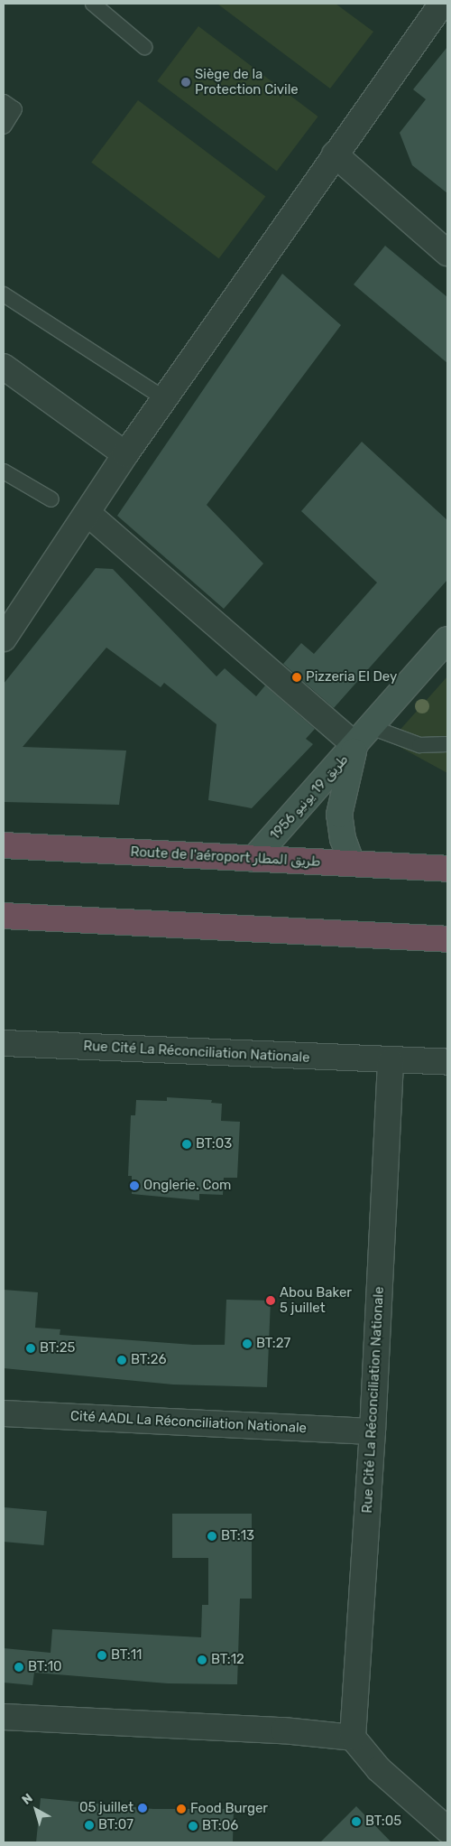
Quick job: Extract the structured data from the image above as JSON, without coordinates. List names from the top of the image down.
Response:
{
  "streets": {
    "highway": ["Route de l'aéroport طريق المطار"],
    "street": ["طريق 19 يونيو 1956", "Rue Cité La Réconciliation Nationale", "Cité AADL La Réconciliation Nationale"]
  },
  "crossings": [
    ["طريق 19 يونيو 1956", "Route de l'aéroport طريق المطار"],
    ["Rue Cité La Réconciliation Nationale", "Cité AADL La Réconciliation Nationale"]
  ],
  "places": [
    "Siège de la Protection Civile",
    "Pizzeria El Dey",
    "BT:03",
    "Onglerie. Com",
    "Abou Baker 5 juillet",
    "BT:27",
    "BT:25",
    "BT:26",
    "BT:13",
    "BT:11",
    "BT:12",
    "BT:10",
    "05 juillet",
    "Food Burger",
    "BT:05",
    "BT:07",
    "BT:06"
  ],
  "north": "top left"
}
